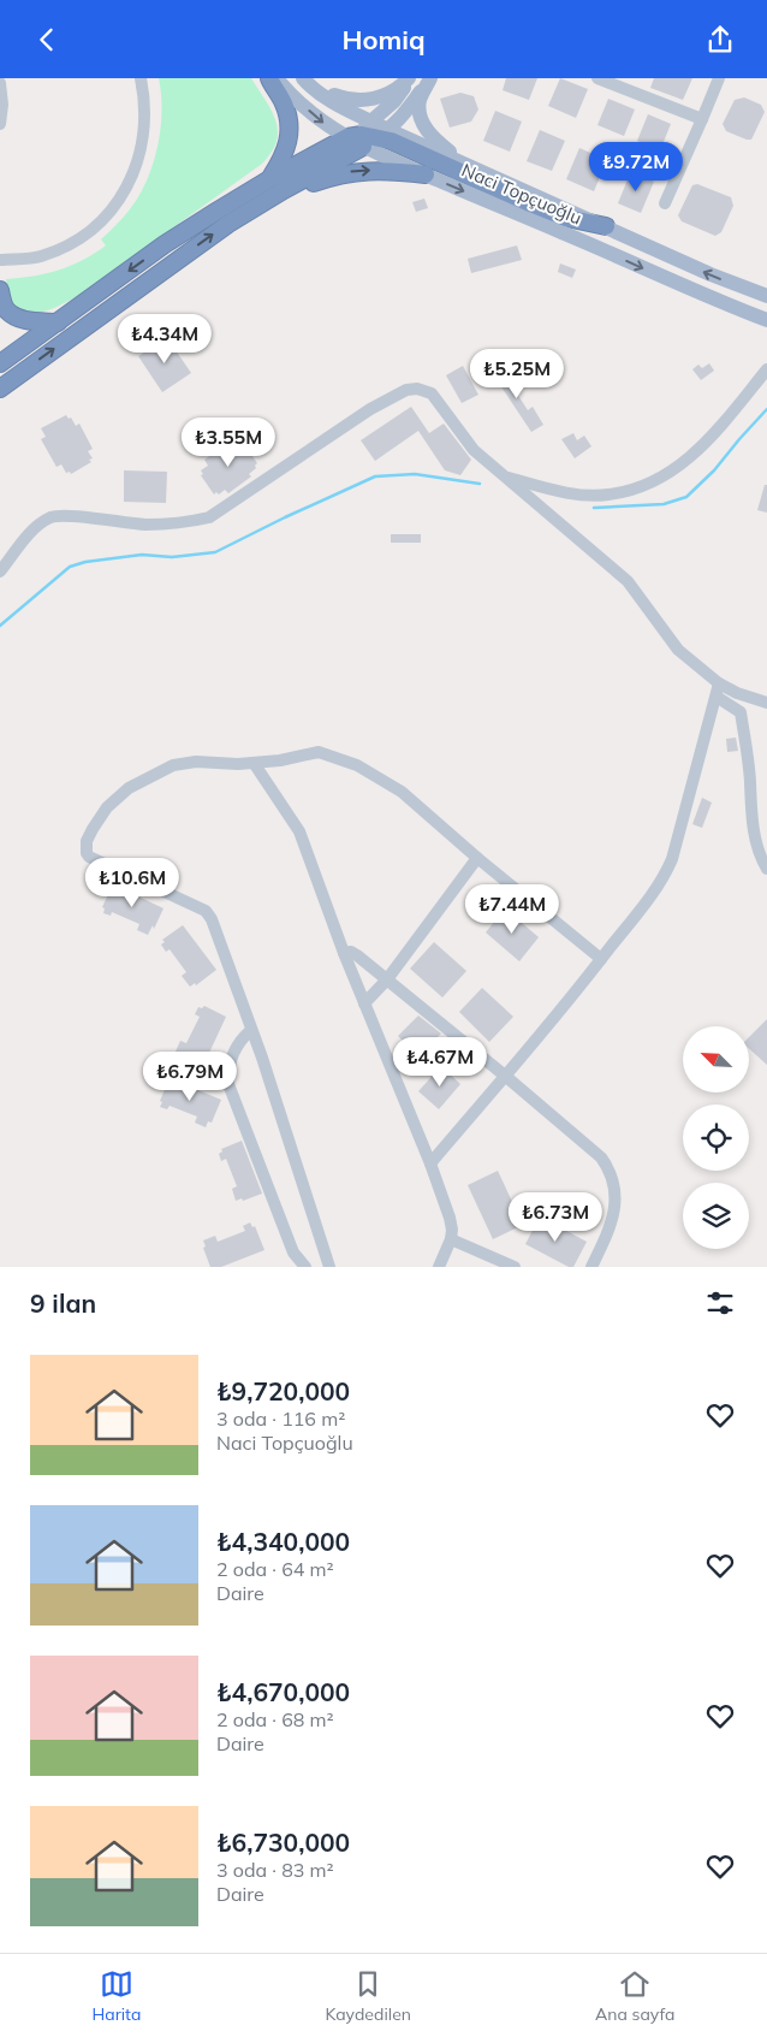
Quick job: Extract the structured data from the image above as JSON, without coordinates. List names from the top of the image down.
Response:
{
  "streets": {
    "main road": ["Naci Topçuoğlu"]
  },
  "north": "top left",
  "page": {
    "header": "Homiq",
    "price": [
      "₺9.72M",
      "₺4.34M",
      "₺5.25M",
      "₺3.55M",
      "₺10.6M",
      "₺7.44M",
      "₺4.67M",
      "₺6.79M",
      "₺6.73M"
    ],
    "heading": "9 ilan",
    "list": [
      {
        "name": "₺9,720,000",
        "note": "3 oda · 116 m² · Naci Topçuoğlu"
      },
      {
        "name": "₺4,340,000",
        "note": "2 oda · 64 m² · Daire"
      },
      {
        "name": "₺4,670,000",
        "note": "2 oda · 68 m² · Daire"
      },
      {
        "name": "₺6,730,000",
        "note": "3 oda · 83 m² · Daire"
      }
    ],
    "tabs": ["Harita", "Kaydedilen", "Ana sayfa"]
  }
}
